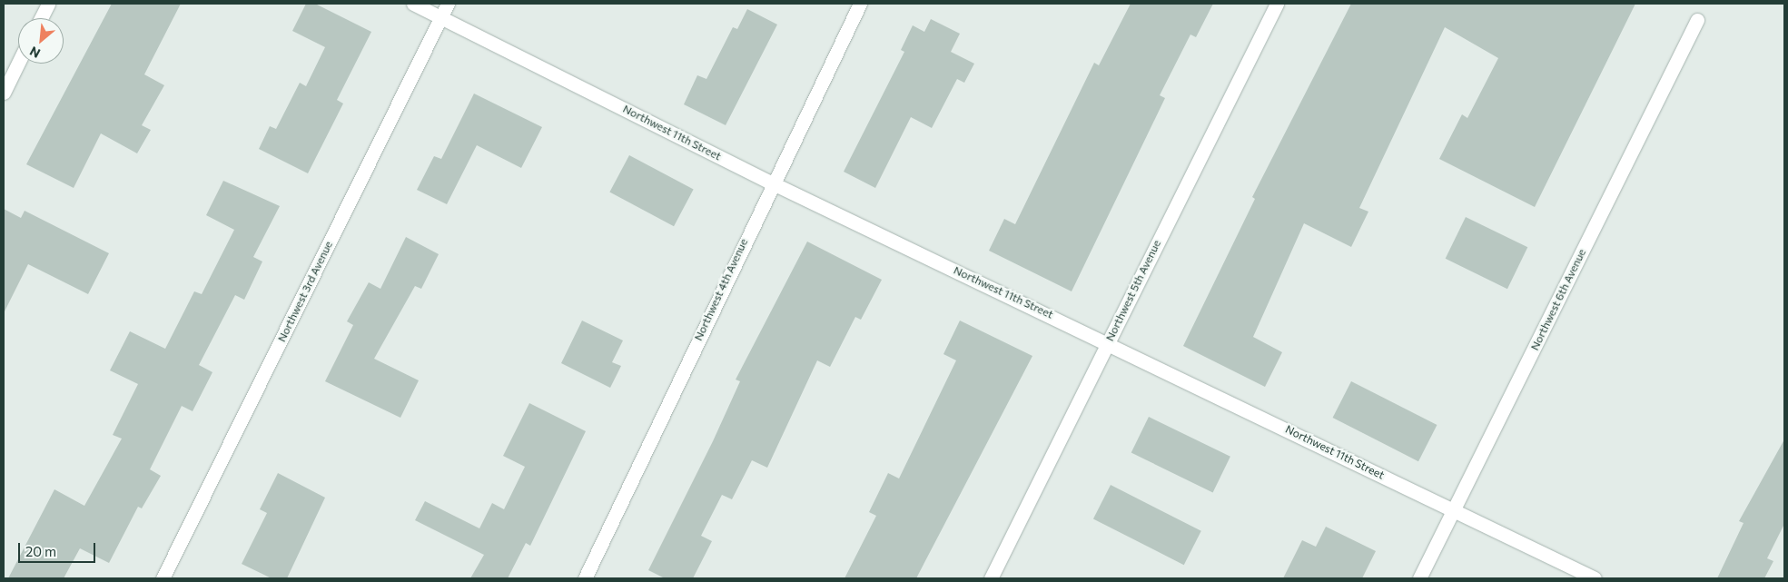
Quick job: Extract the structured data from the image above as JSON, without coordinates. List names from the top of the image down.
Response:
{
  "streets": {
    "street": [
      "Northwest 11th Street",
      "Northwest 4th Avenue",
      "Northwest 5th Avenue",
      "Northwest 3rd Avenue",
      "Northwest 6th Avenue"
    ]
  },
  "crossings": [
    ["Northwest 11th Street", "Northwest 4th Avenue"],
    ["Northwest 11th Street", "Northwest 5th Avenue"],
    ["Northwest 11th Street", "Northwest 3rd Avenue"],
    ["Northwest 11th Street", "Northwest 6th Avenue"]
  ],
  "scale_bar": "20 m",
  "north": "bottom left"
}
